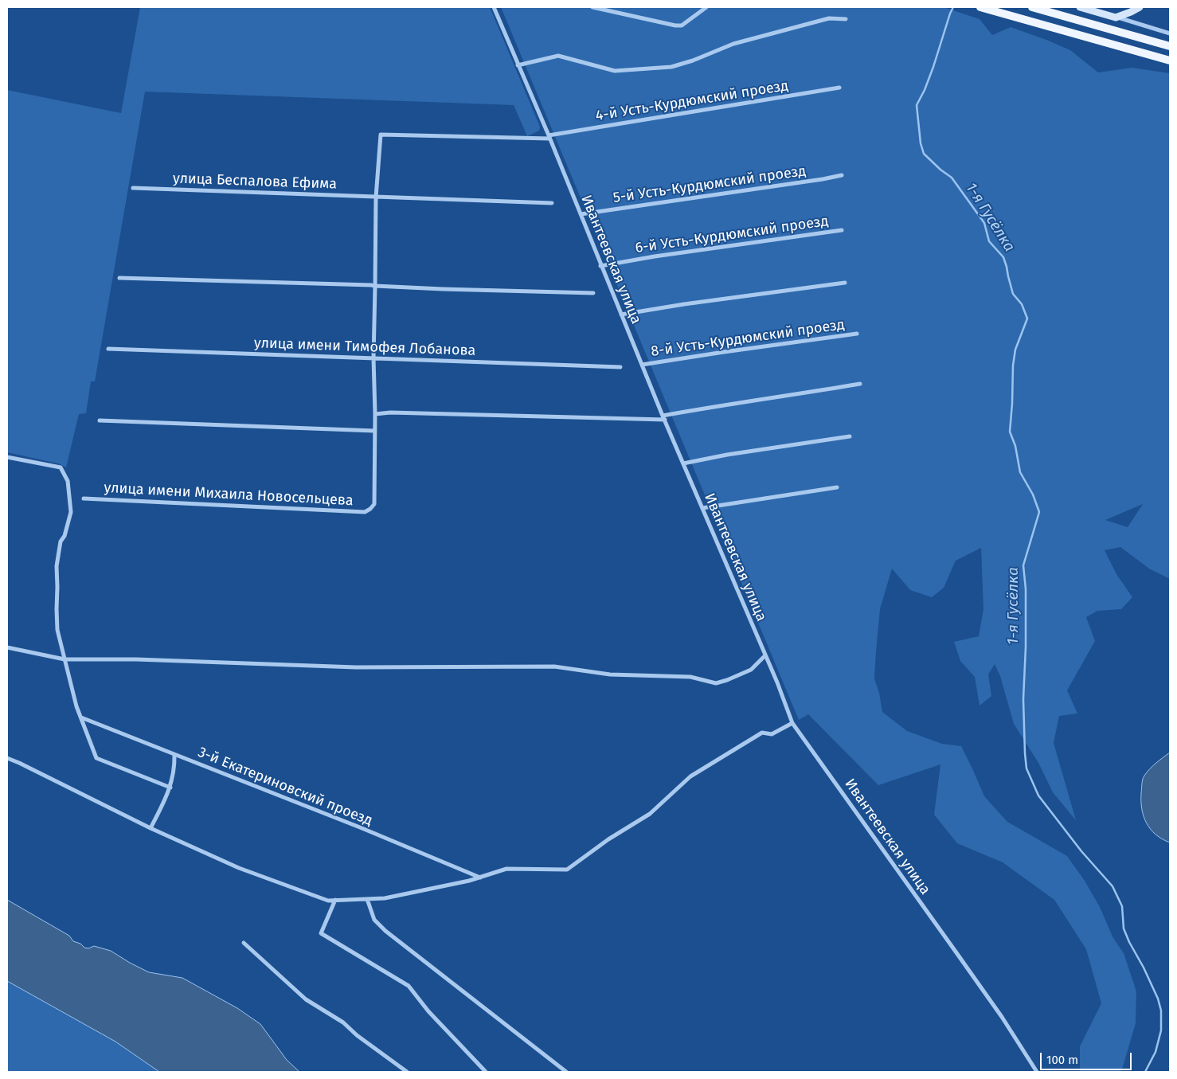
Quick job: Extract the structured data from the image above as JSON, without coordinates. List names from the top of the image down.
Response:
{
  "streets": {
    "street": [
      "4-й Усть-Курдюмский проезд",
      "улица Беспалова Ефима",
      "5-й Усть-Курдюмский проезд",
      "6-й Усть-Курдюмский проезд",
      "Ивантеевская улица",
      "8-й Усть-Курдюмский проезд",
      "улица имени Тимофея Лобанова",
      "улица имени Михаила Новосельцева",
      "3-й Екатериновский проезд"
    ]
  },
  "crossings": [
    ["4-й Усть-Курдюмский проезд", "улица Беспалова Ефима"],
    ["4-й Усть-Курдюмский проезд", "Ивантеевская улица"],
    ["5-й Усть-Курдюмский проезд", "Ивантеевская улица"],
    ["6-й Усть-Курдюмский проезд", "Ивантеевская улица"],
    ["Ивантеевская улица", "8-й Усть-Курдюмский проезд"]
  ],
  "water": ["1-я Гусёлка"],
  "scale_bar": "100 m"
}
